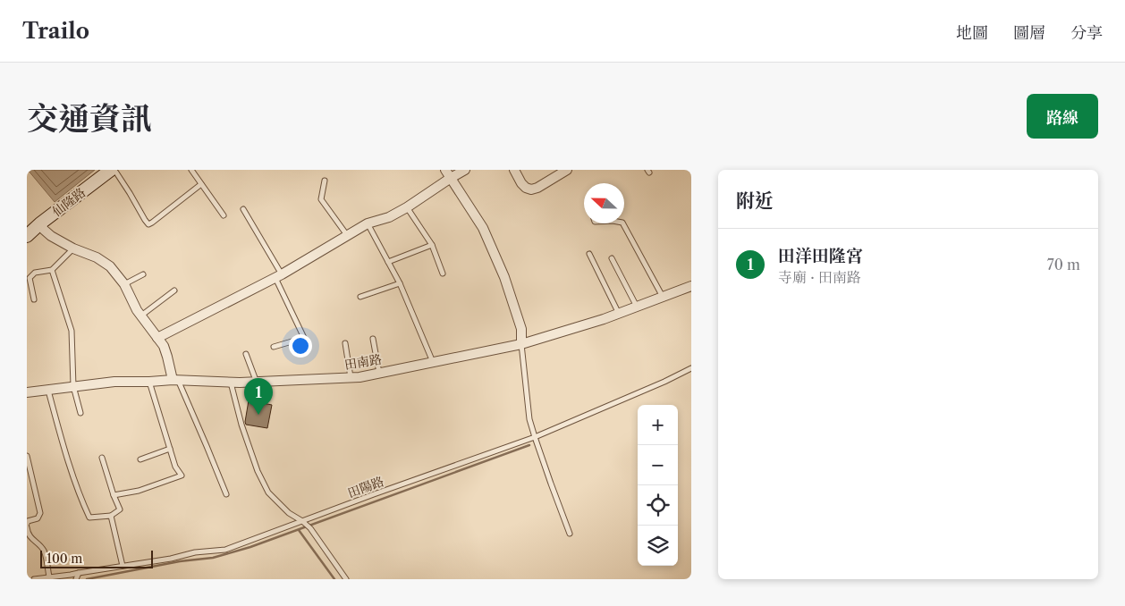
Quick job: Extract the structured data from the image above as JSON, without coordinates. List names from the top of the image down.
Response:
{
  "streets": {
    "street": ["仙隆路", "田南路"],
    "lane": ["田陽路"]
  },
  "scale_bar": "100 m",
  "north": "left",
  "page": {
    "header": "Trailo",
    "nav": ["地圖", "圖層", "分享"],
    "title": "交通資訊",
    "buttons": "路線",
    "heading": "附近",
    "list": [
      {
        "mark": "1",
        "name": "田洋田隆宮",
        "note": "寺廟 · 田南路",
        "value": "70 m"
      }
    ],
    "pins": "1",
    "map_buttons": ["+", "−"],
    "scale": "100 m"
  }
}
